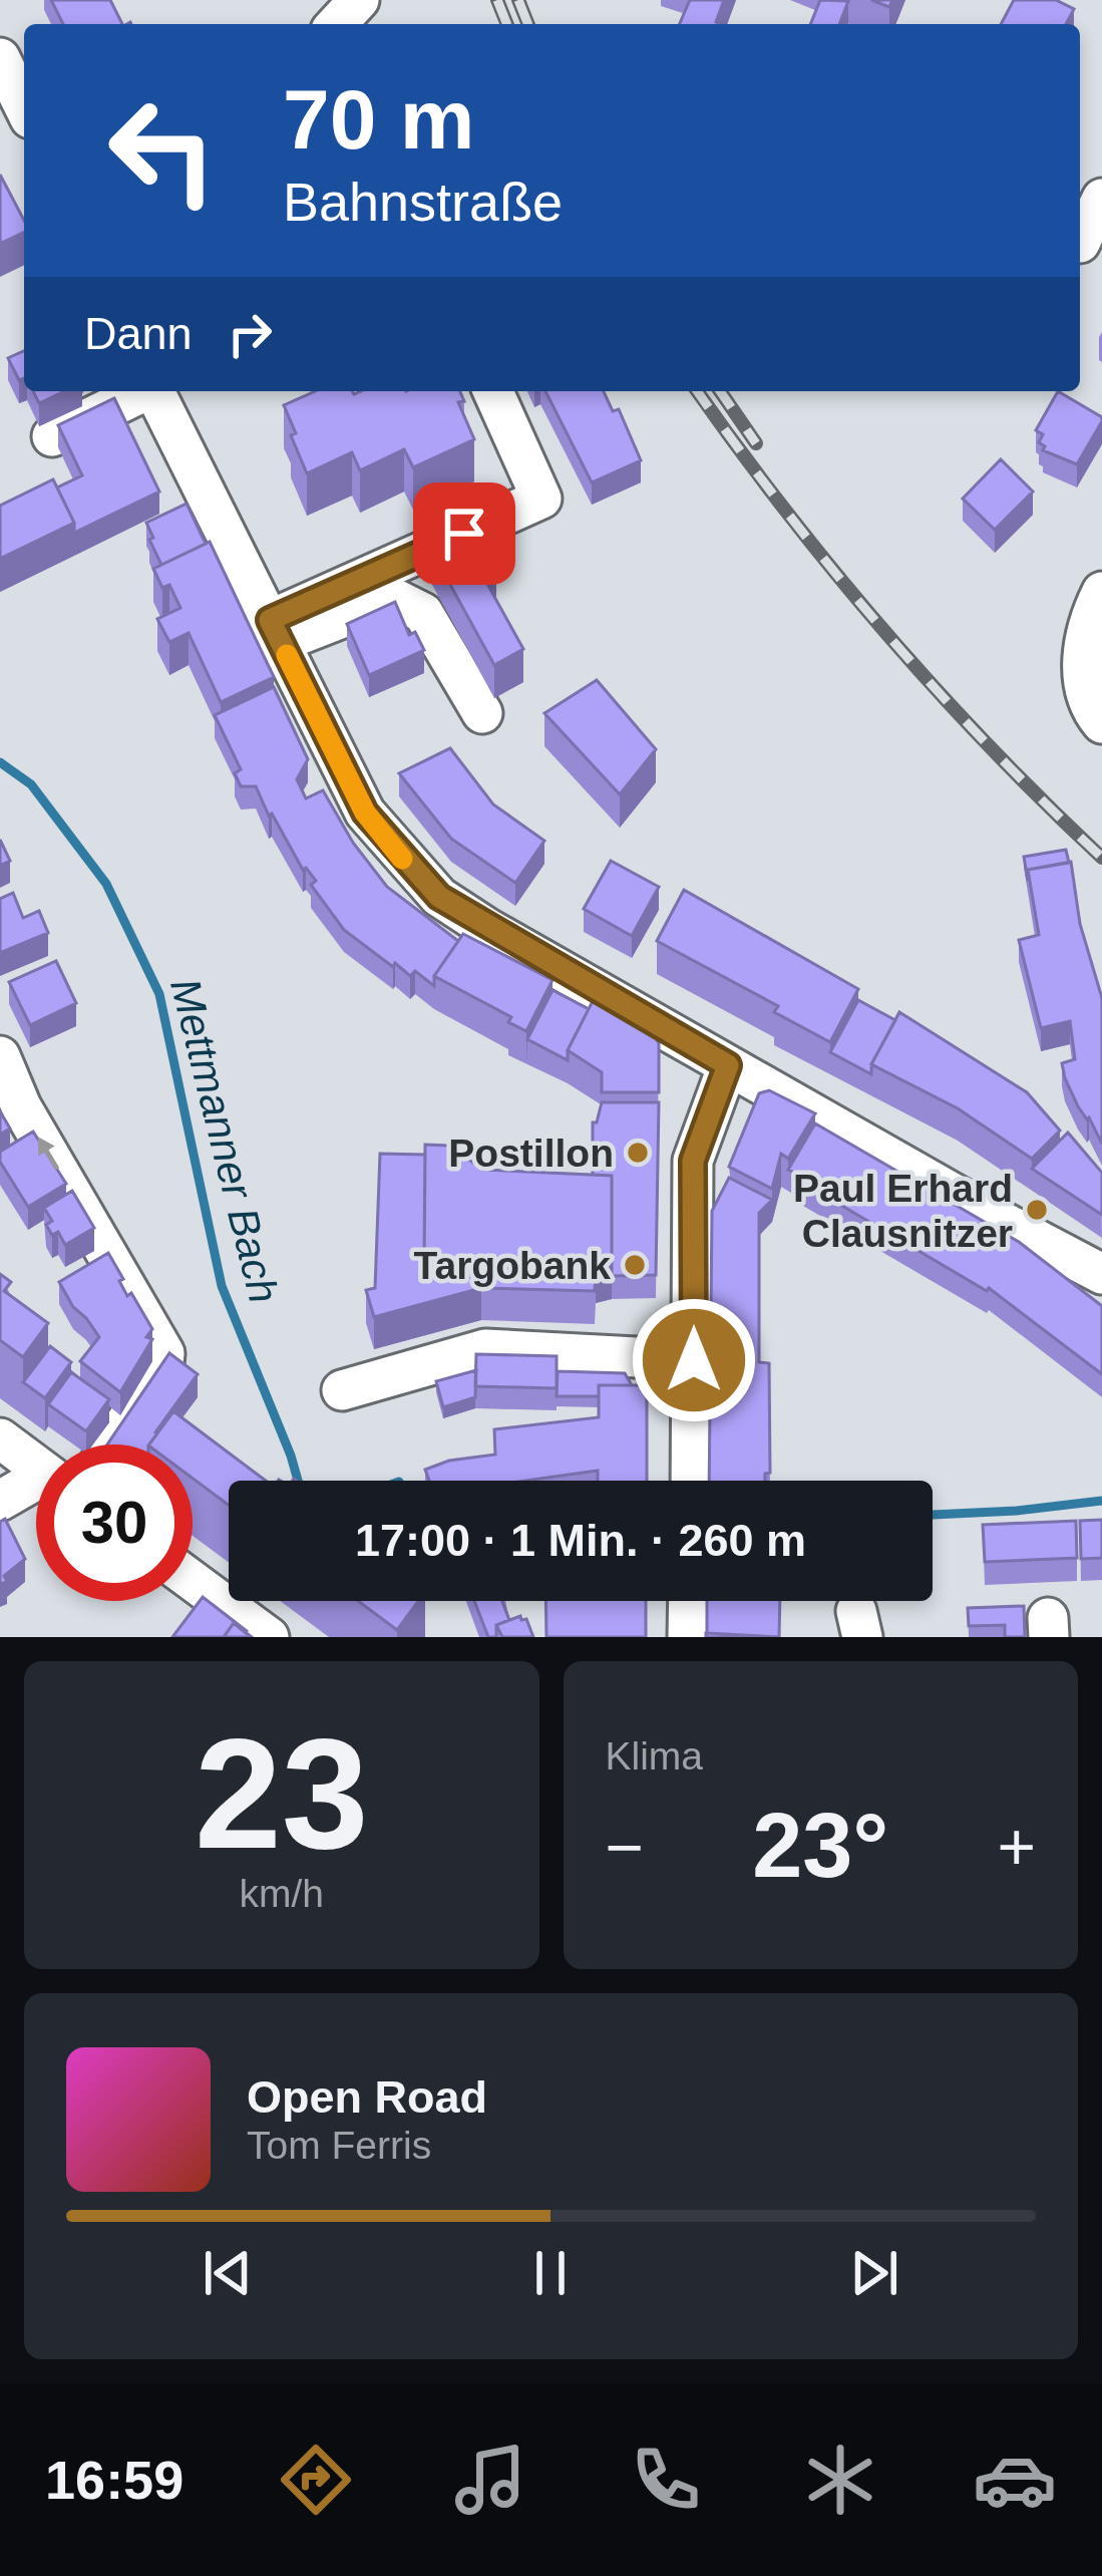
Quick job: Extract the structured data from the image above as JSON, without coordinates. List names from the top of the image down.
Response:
{
  "water": ["Mettmanner Bach"],
  "places": ["Postillon", "Paul Erhard Clausnitzer", "Targobank"],
  "page": {
    "turn": ["70 m", "Bahnstraße"],
    "then": "Dann",
    "limit": "30",
    "trip": "17:00 · 1 Min. · 260 m",
    "tile": [
      ["23", "km/h"],
      "Klima"
    ],
    "heat": ["−", "23°", "+"],
    "song": ["Open Road", "Tom Ferris"],
    "tabs": "16:59"
  }
}
